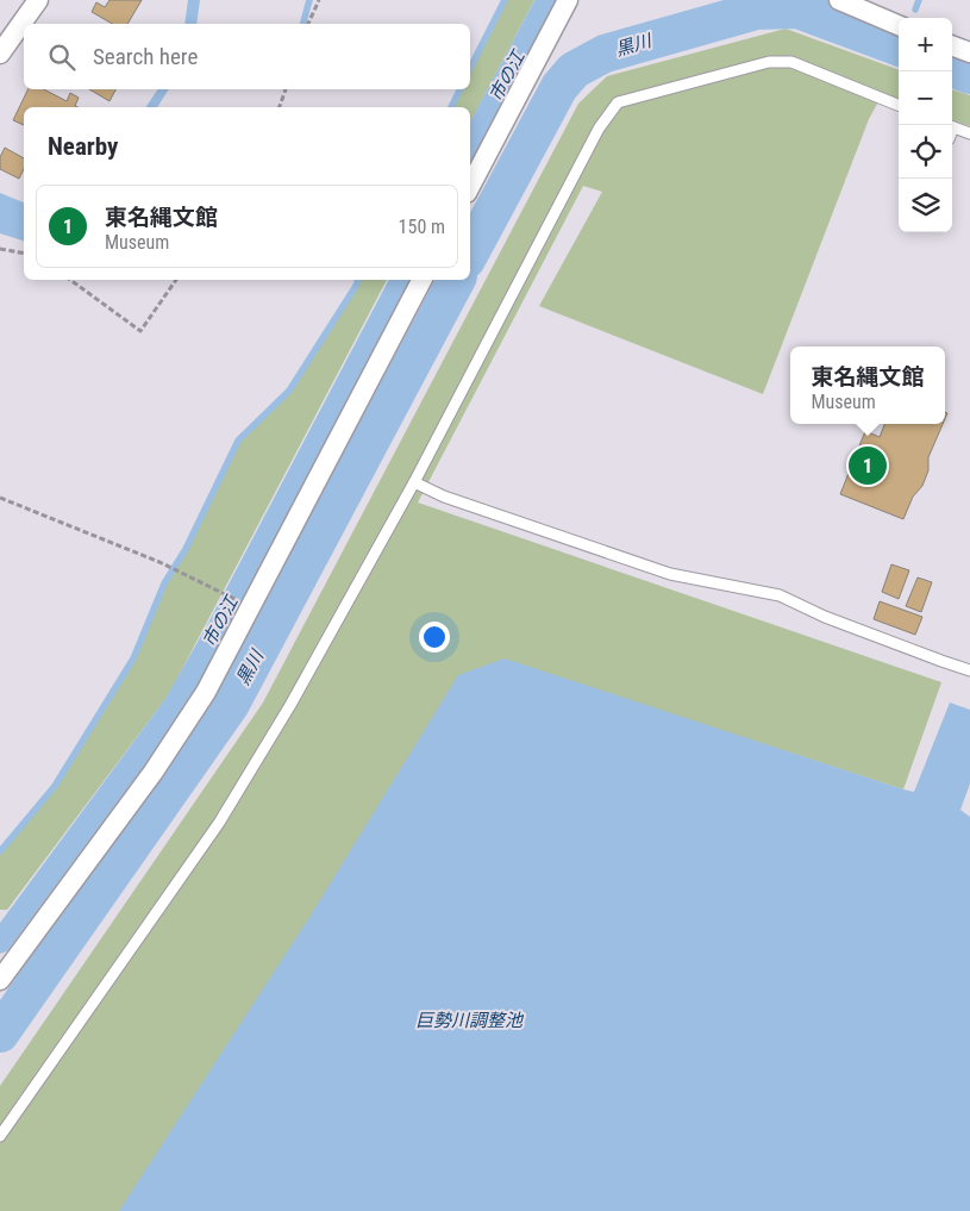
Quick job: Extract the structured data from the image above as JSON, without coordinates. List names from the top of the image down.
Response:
{
  "water": ["黒川", "市の江", "巨勢川調整池"],
  "page": {
    "map_buttons": ["+", "−"],
    "search": "Search here",
    "heading": "Nearby",
    "list": [
      {
        "mark": "1",
        "name": "東名縄文館",
        "note": "Museum",
        "value": "150 m"
      }
    ],
    "popup": ["東名縄文館", "Museum"],
    "pins": "1"
  }
}
